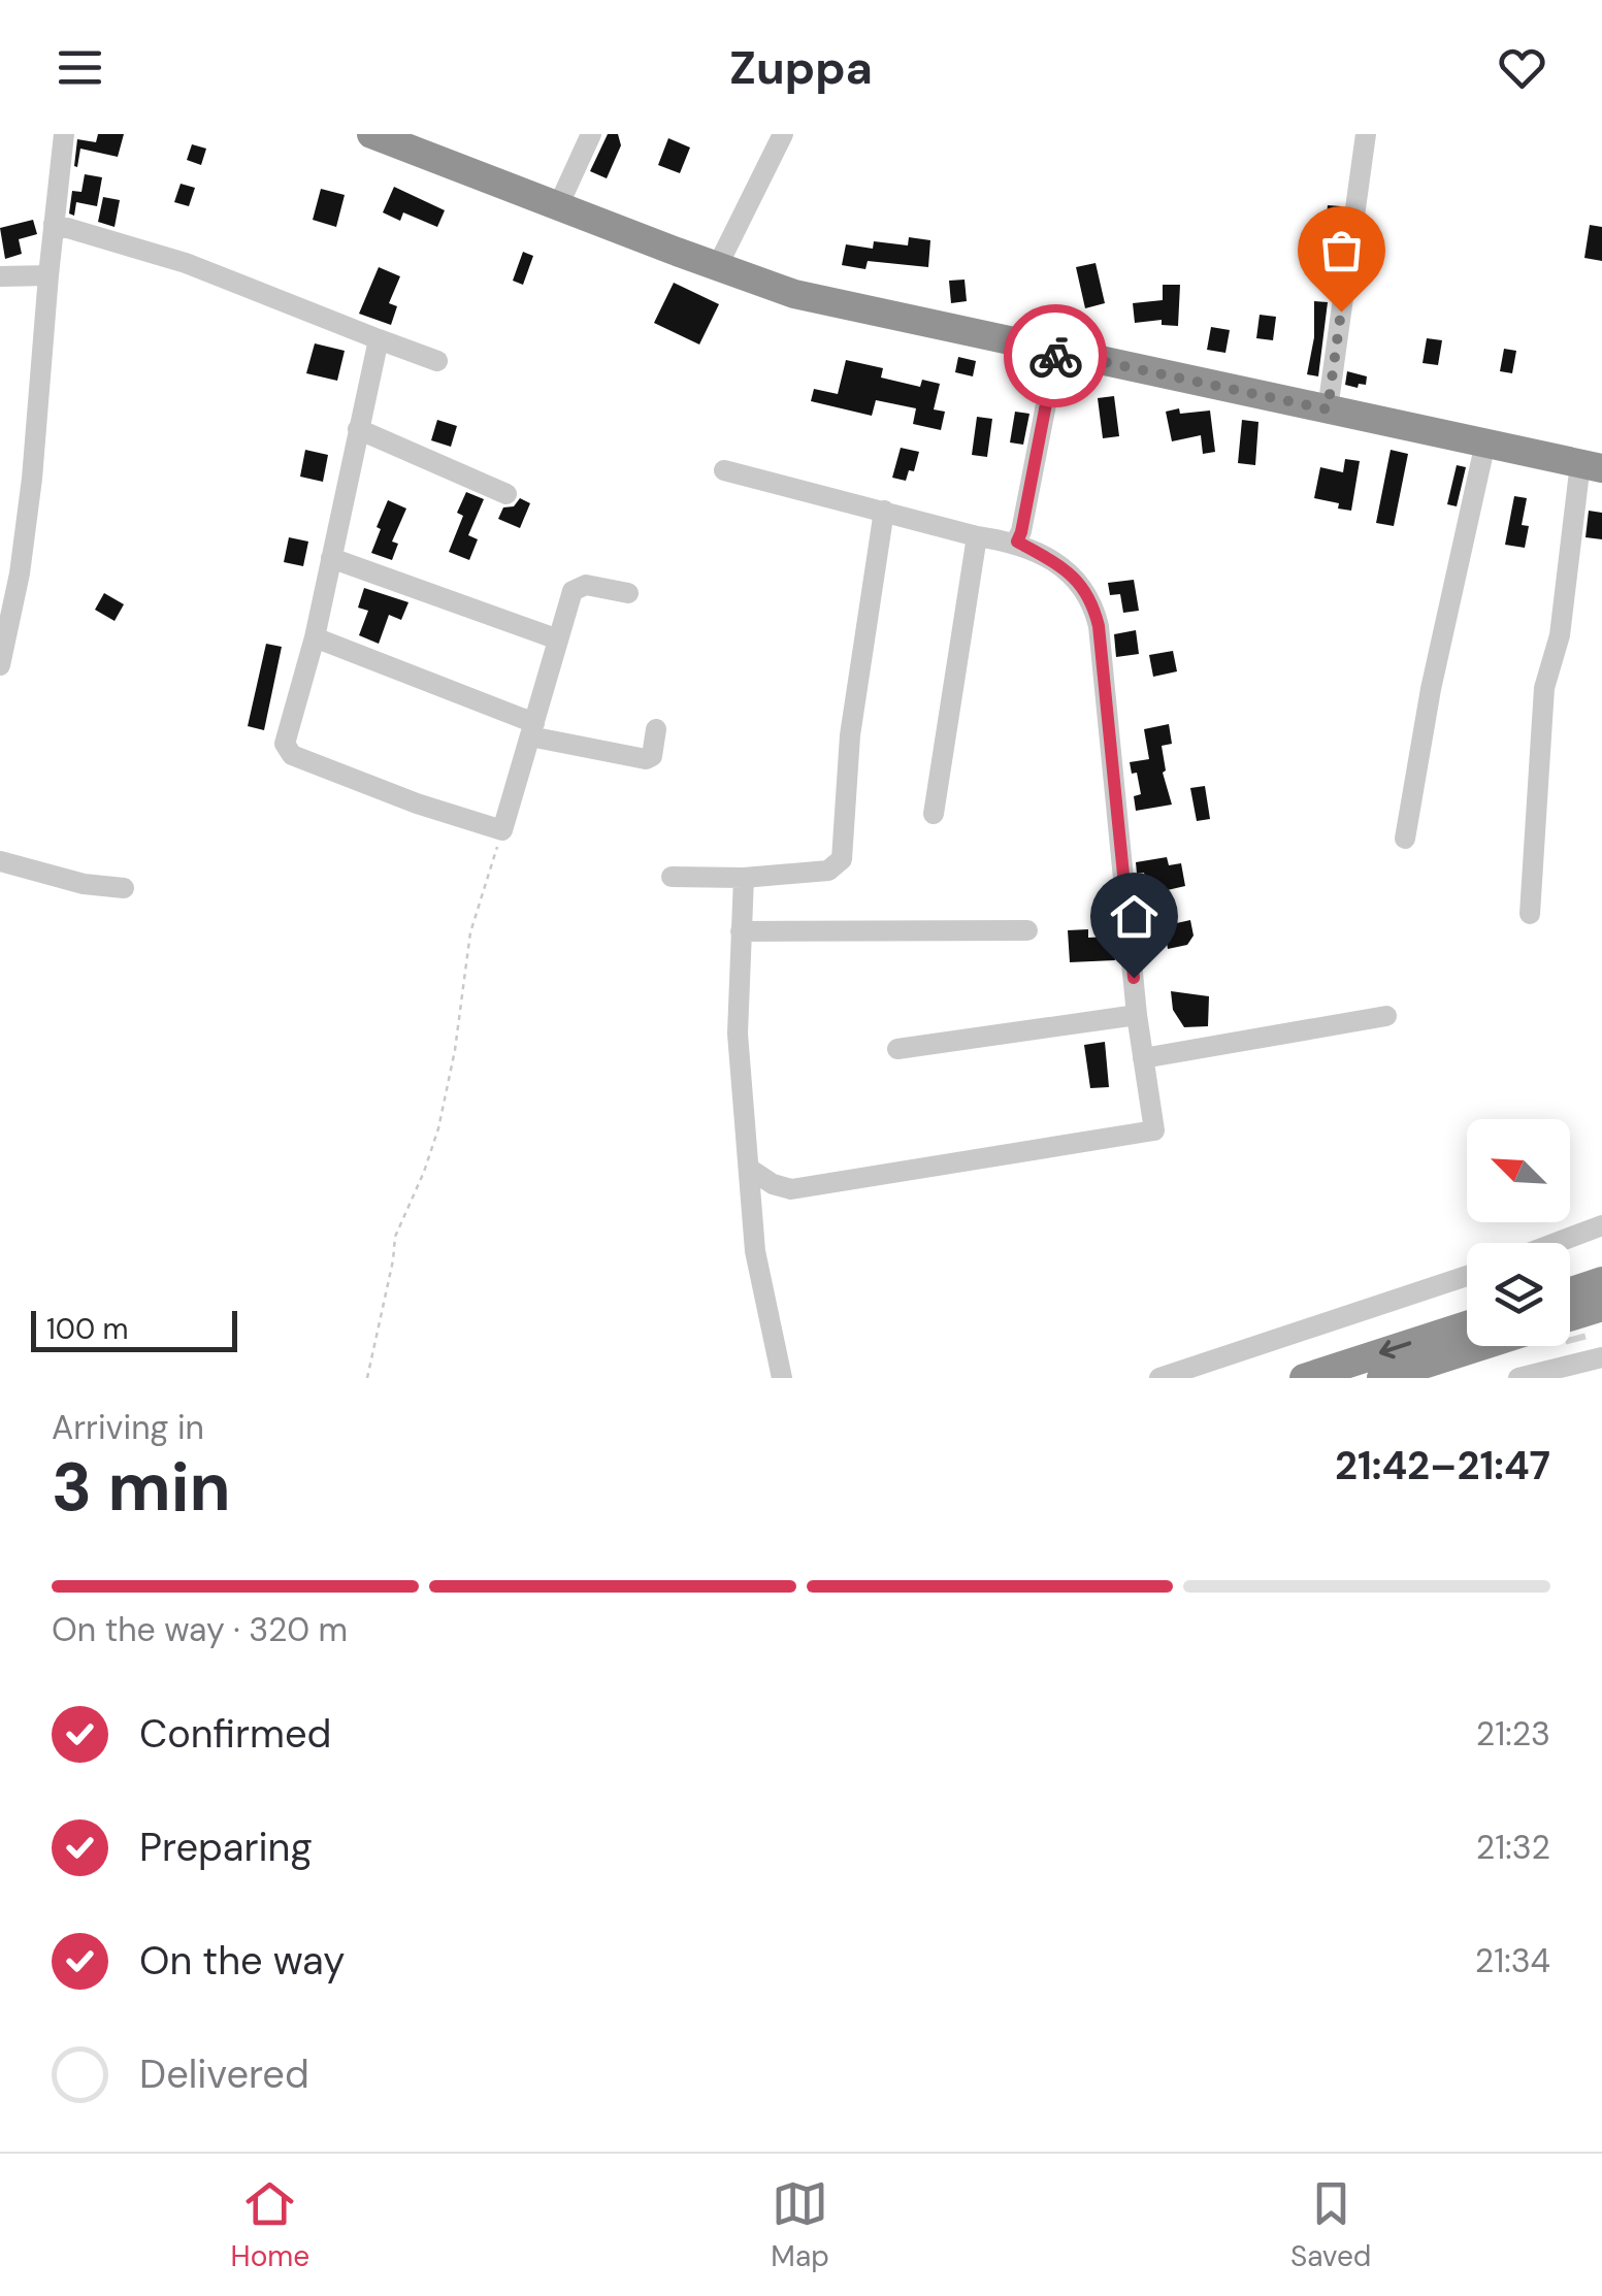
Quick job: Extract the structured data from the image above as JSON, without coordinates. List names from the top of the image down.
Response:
{
  "scale_bar": "100 m",
  "north": "top left",
  "page": {
    "header": "Zuppa",
    "scale": "100 m",
    "heading": ["3 min", "Arriving in", "21:42–21:47"],
    "bar": "On the way · 320 m",
    "list": [
      ["Confirmed", "21:23"],
      ["Preparing", "21:32"],
      ["On the way", "21:34"],
      "Delivered"
    ],
    "tabs": ["Home", "Map", "Saved"]
  }
}
